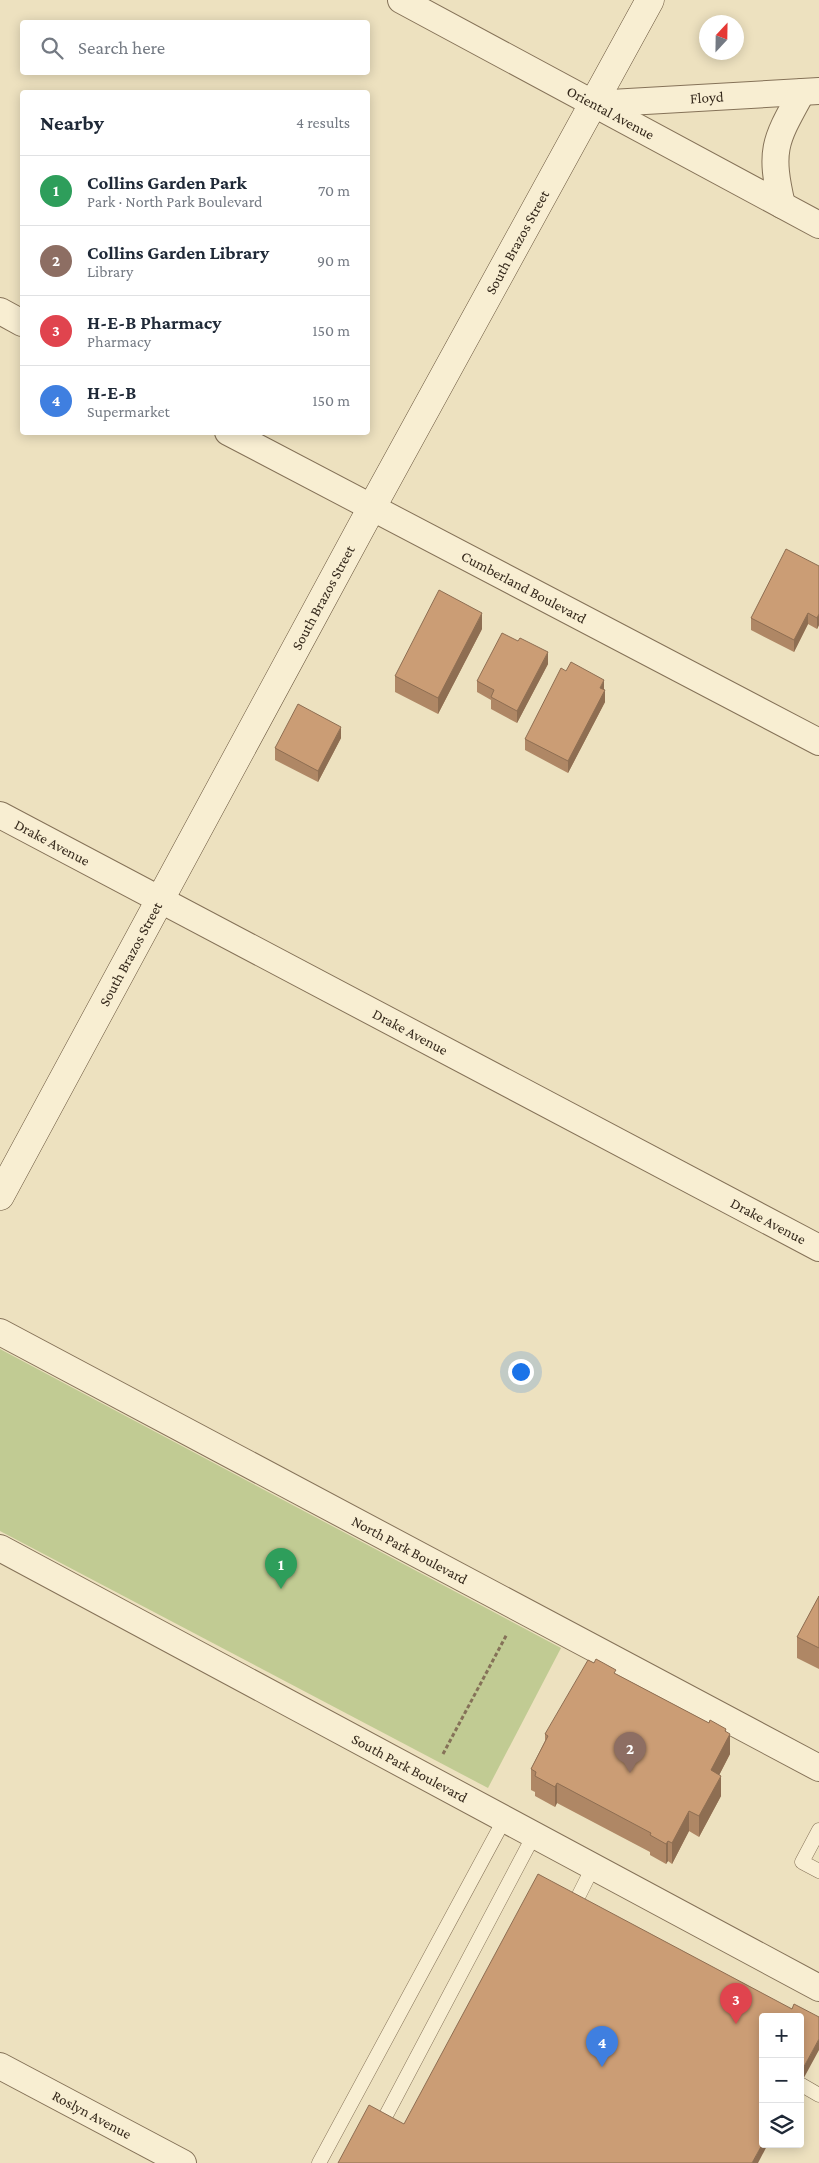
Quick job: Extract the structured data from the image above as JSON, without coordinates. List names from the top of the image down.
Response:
{
  "streets": {
    "street": [
      "Floyd",
      "Oriental Avenue",
      "South Brazos Street",
      "Cumberland Boulevard",
      "Drake Avenue",
      "North Park Boulevard",
      "South Park Boulevard",
      "Roslyn Avenue"
    ]
  },
  "crossings": [
    ["Floyd", "Oriental Avenue"],
    ["Floyd", "South Brazos Street"],
    ["Oriental Avenue", "South Brazos Street"],
    ["South Brazos Street", "Cumberland Boulevard"],
    ["South Brazos Street", "Drake Avenue"]
  ],
  "north": "top",
  "page": {
    "search": "Search here",
    "heading": ["Nearby", "4 results"],
    "list": [
      {
        "mark": "1",
        "name": "Collins Garden Park",
        "note": "Park · North Park Boulevard",
        "value": "70 m"
      },
      {
        "mark": "2",
        "name": "Collins Garden Library",
        "note": "Library",
        "value": "90 m"
      },
      {
        "mark": "3",
        "name": "H-E-B Pharmacy",
        "note": "Pharmacy",
        "value": "150 m"
      },
      {
        "mark": "4",
        "name": "H-E-B",
        "note": "Supermarket",
        "value": "150 m"
      }
    ],
    "pins": [
      "1",
      "2",
      "3",
      "4"
    ],
    "map_buttons": ["+", "−"]
  }
}
